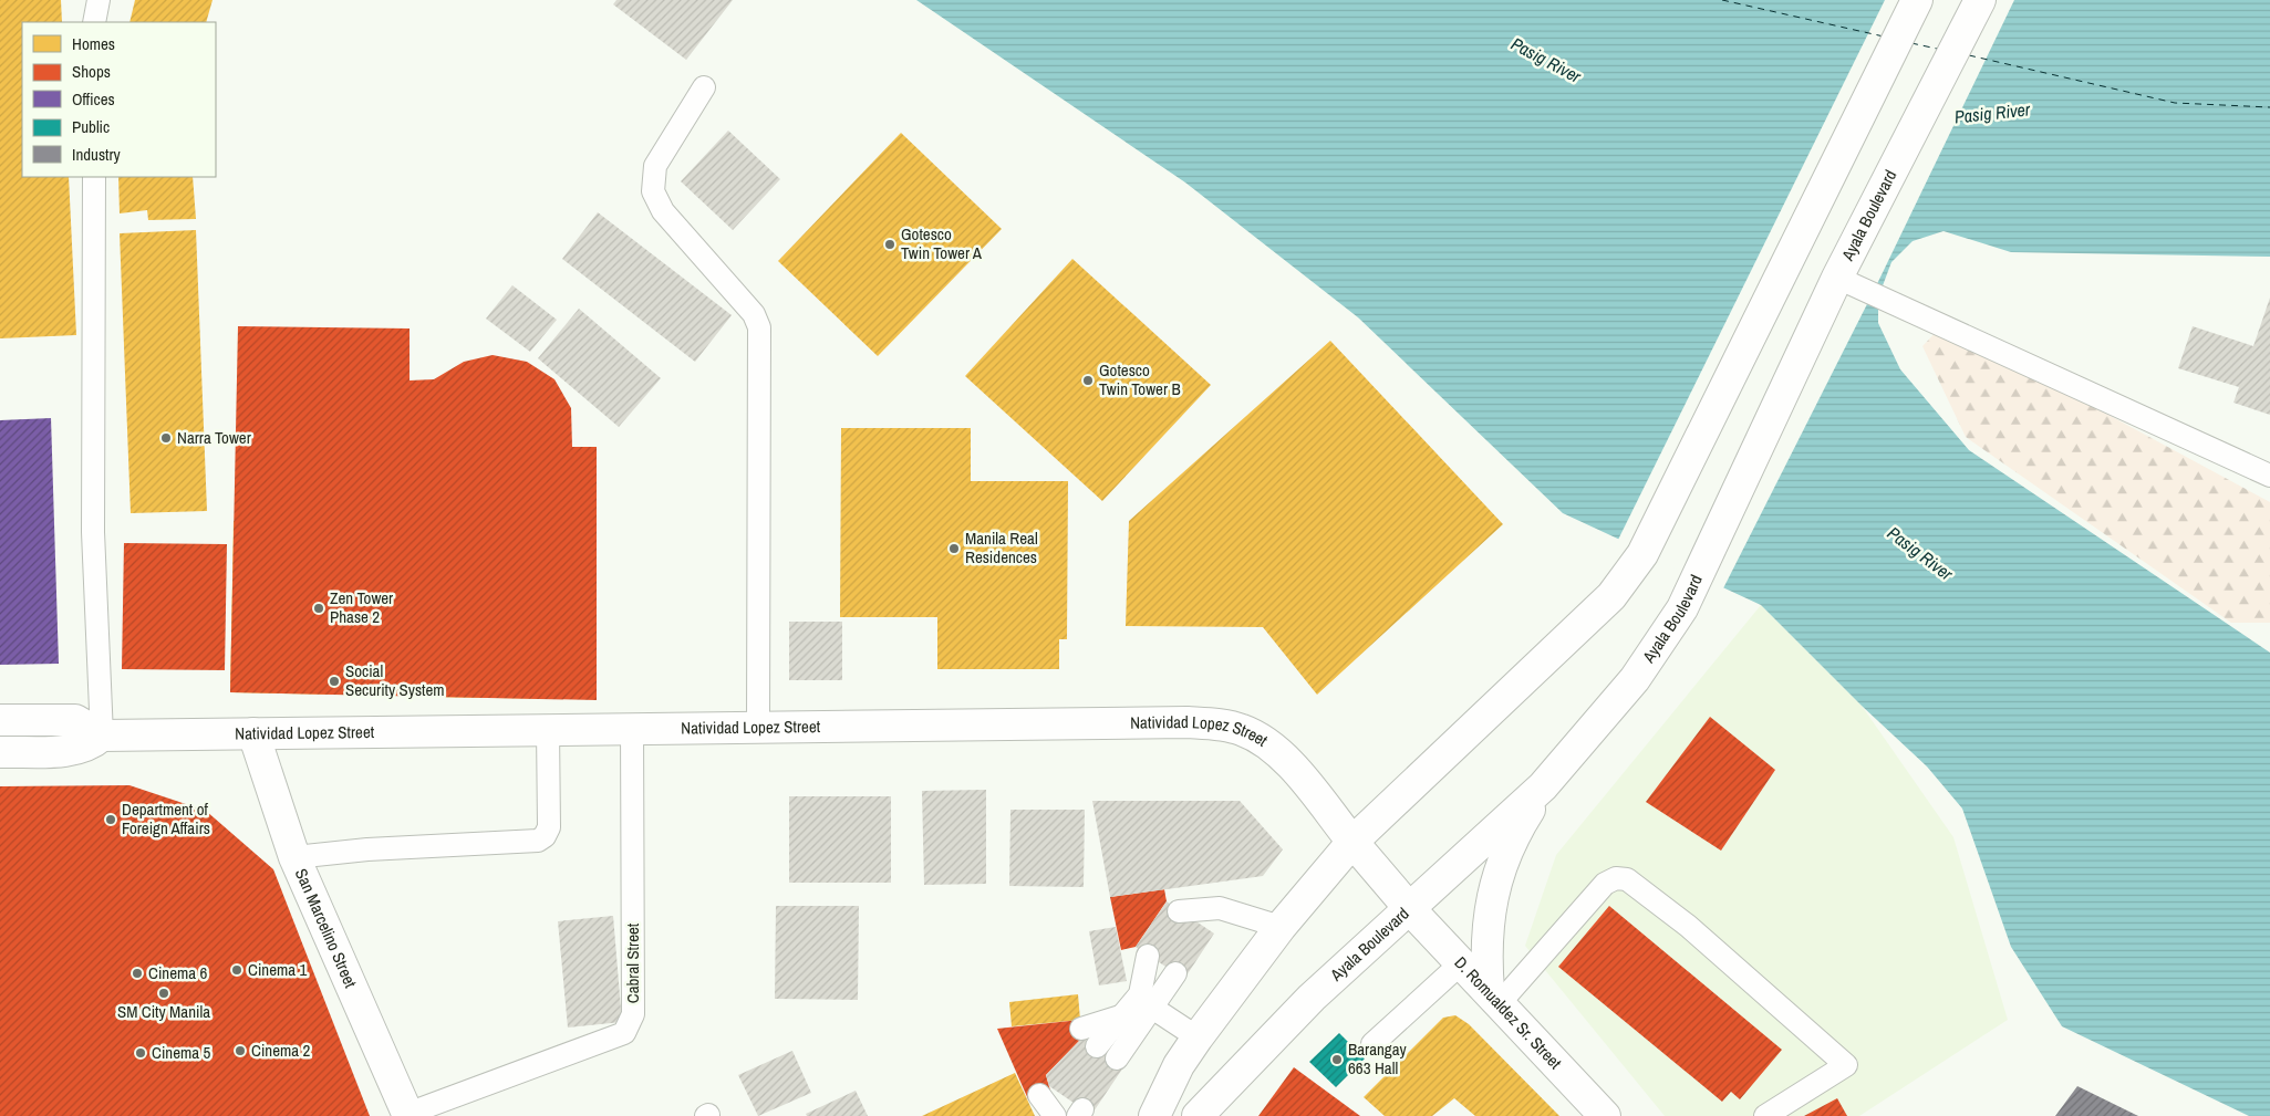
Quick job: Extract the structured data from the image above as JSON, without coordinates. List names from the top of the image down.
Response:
{
  "streets": {
    "main road": [
      "Ayala Boulevard",
      "Natividad Lopez Street",
      "San Marcelino Street",
      "D. Romualdez Sr. Street"
    ],
    "lane": ["Cabral Street"]
  },
  "crossings": [
    ["Ayala Boulevard", "Natividad Lopez Street"],
    ["Ayala Boulevard", "D. Romualdez Sr. Street"],
    ["Natividad Lopez Street", "San Marcelino Street"],
    ["Natividad Lopez Street", "Cabral Street"],
    ["Natividad Lopez Street", "D. Romualdez Sr. Street"],
    ["San Marcelino Street", "Cabral Street"]
  ],
  "water": ["Pasig River"],
  "places": [
    "Gotesco Twin Tower A",
    "Gotesco Twin Tower B",
    "Narra Tower",
    "Manila Real Residences",
    "Zen Tower Phase 2",
    "Social Security System",
    "Department of Foreign Affairs",
    "Cinema 1",
    "Cinema 6",
    "SM City Manila",
    "Cinema 2",
    "Cinema 5",
    "Barangay 663 Hall"
  ],
  "legend": [
    "Homes",
    "Shops",
    "Offices",
    "Public",
    "Industry"
  ]
}
